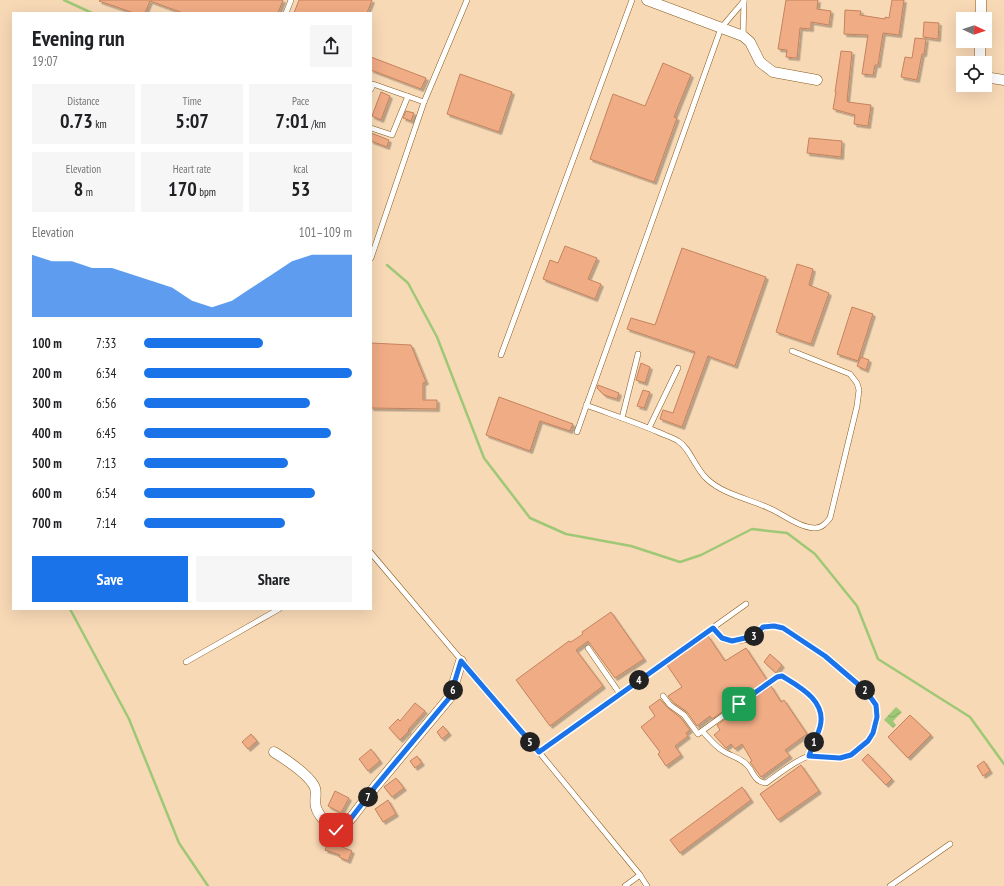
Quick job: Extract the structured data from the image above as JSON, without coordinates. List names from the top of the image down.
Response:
{
  "north": "right",
  "page": {
    "heading": ["Evening run", "19:07"],
    "stats": [
      ["Distance", "0.73 km"],
      ["Time", "5:07"],
      ["Pace", "7:01 /km"],
      ["Elevation", "8 m"],
      ["Heart rate", "170 bpm"],
      ["kcal", "53"]
    ],
    "chart": ["Elevation", "101–109 m"],
    "list": [
      {
        "name": "100 m",
        "note": "7:33"
      },
      {
        "name": "200 m",
        "note": "6:34"
      },
      {
        "name": "300 m",
        "note": "6:56"
      },
      {
        "name": "400 m",
        "note": "6:45"
      },
      {
        "name": "500 m",
        "note": "7:13"
      },
      {
        "name": "600 m",
        "note": "6:54"
      },
      {
        "name": "700 m",
        "note": "7:14"
      }
    ],
    "buttons": ["Save", "Share"],
    "pins": [
      "3",
      "4",
      "2",
      "6",
      "1",
      "5",
      "7"
    ]
  }
}
